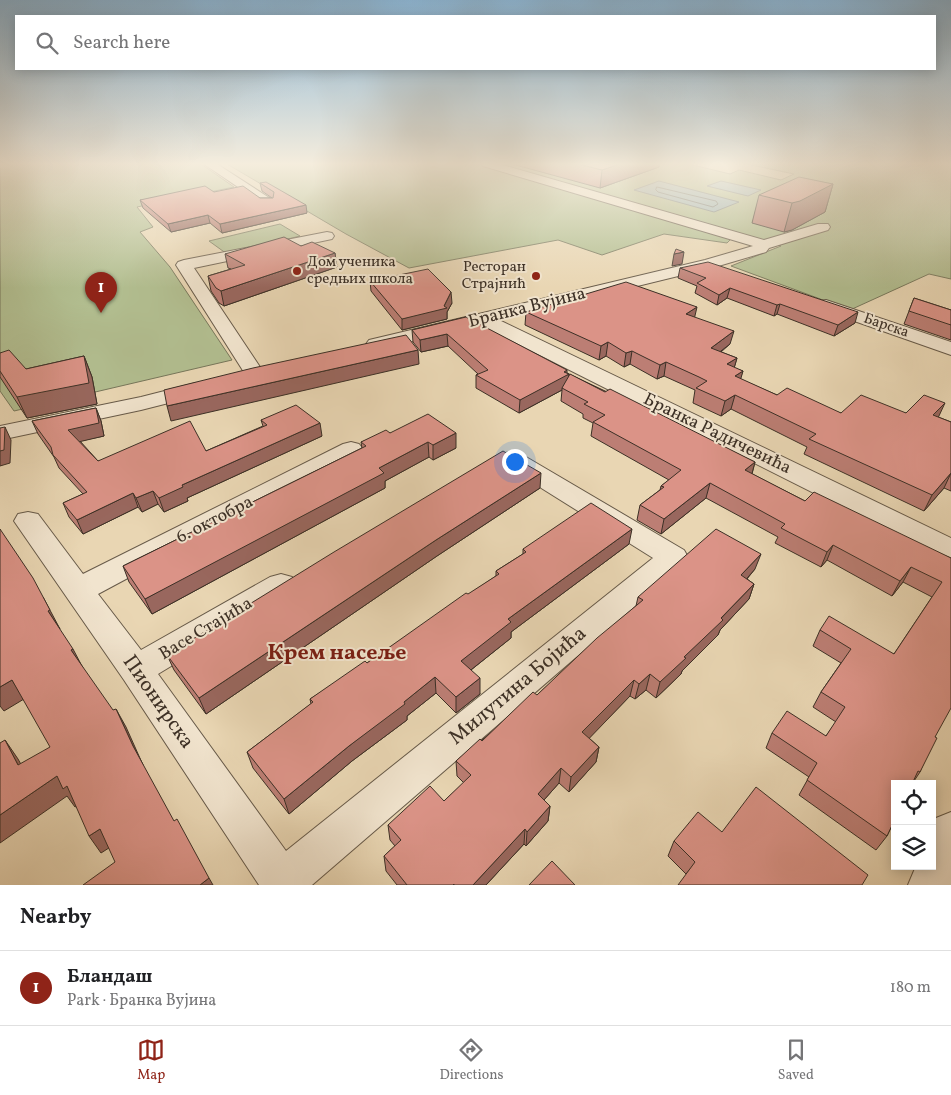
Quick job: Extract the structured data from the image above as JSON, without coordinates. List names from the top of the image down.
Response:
{
  "streets": {
    "street": [
      "Бранка Вујина",
      "Барска",
      "Бранка Радичевића",
      "6. октобра",
      "Васе Стајића",
      "Милутина Бојића",
      "Пионирска"
    ]
  },
  "crossings": [
    ["Бранка Вујина", "Бранка Радичевића"],
    ["6. октобра", "Пионирска"],
    ["Васе Стајића", "Пионирска"],
    ["Милутина Бојића", "Пионирска"]
  ],
  "districts": ["Крем насеље"],
  "places": ["Дом ученика средњих школа", "Ресторан Страјнић"],
  "page": {
    "search": "Search here",
    "pins": "1",
    "heading": "Nearby",
    "list": [
      {
        "mark": "1",
        "name": "Бландаш",
        "note": "Park · Бранка Вујина",
        "value": "180 m"
      }
    ],
    "nav": ["Map", "Directions", "Saved"]
  }
}
